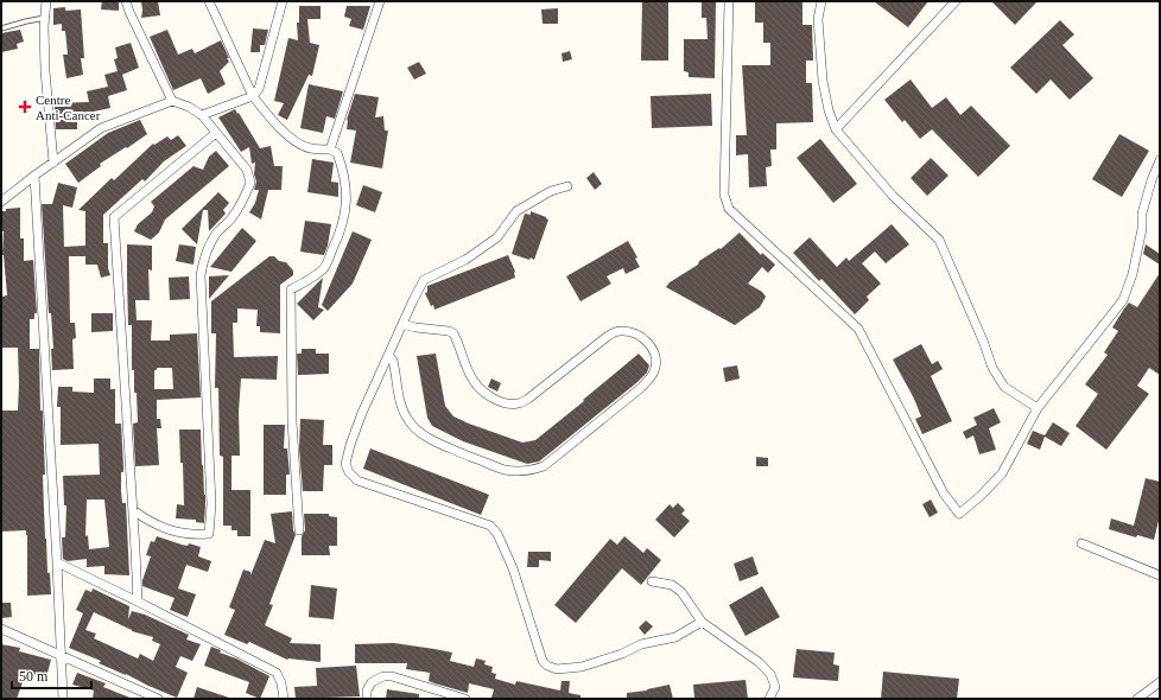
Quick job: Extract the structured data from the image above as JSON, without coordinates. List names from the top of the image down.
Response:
{
  "places": {
    "health": ["Centre Anti-Cancer"]
  },
  "scale_bar": "50 m"
}
